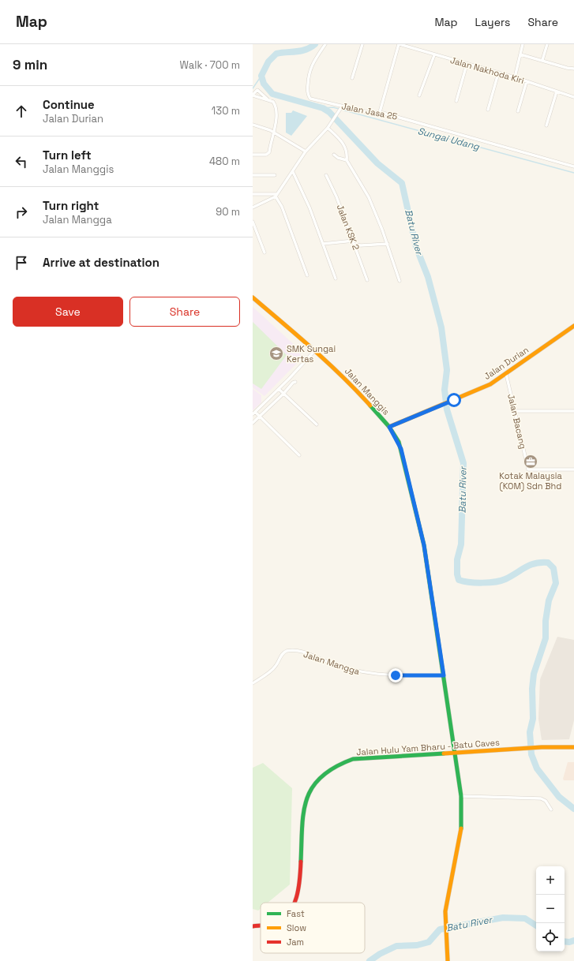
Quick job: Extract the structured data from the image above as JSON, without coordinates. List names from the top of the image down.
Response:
{
  "streets": {
    "street": [
      "Jalan Nakhoda Kiri",
      "Jalan Jasa 25",
      "Jalan KSK 2",
      "Jalan Durian",
      "Jalan Manggis",
      "Jalan Bacang",
      "Jalan Mangga",
      "Jalan Hulu Yam Bharu - Batu Caves"
    ]
  },
  "crossings": [
    ["Jalan Durian", "Jalan Manggis"],
    ["Jalan Durian", "Jalan Bacang"],
    ["Jalan Manggis", "Jalan Mangga"],
    ["Jalan Manggis", "Jalan Hulu Yam Bharu - Batu Caves"]
  ],
  "water": ["Sungai Udang", "Batu River"],
  "places": {
    "school or university": ["SMK Sungai Kertas"],
    "office": ["Kotak Malaysia (KOM) Sdn Bhd"]
  },
  "legend": ["Fast", "Slow", "Jam"],
  "page": {
    "header": "Map",
    "nav": ["Map", "Layers", "Share"],
    "heading": ["9 min", "Walk · 700 m"],
    "list": [
      ["Continue", "Jalan Durian", "130 m"],
      ["Turn left", "Jalan Manggis", "480 m"],
      ["Turn right", "Jalan Mangga", "90 m"],
      "Arrive at destination"
    ],
    "buttons": ["Save", "Share"],
    "map_buttons": ["+", "−"]
  }
}
